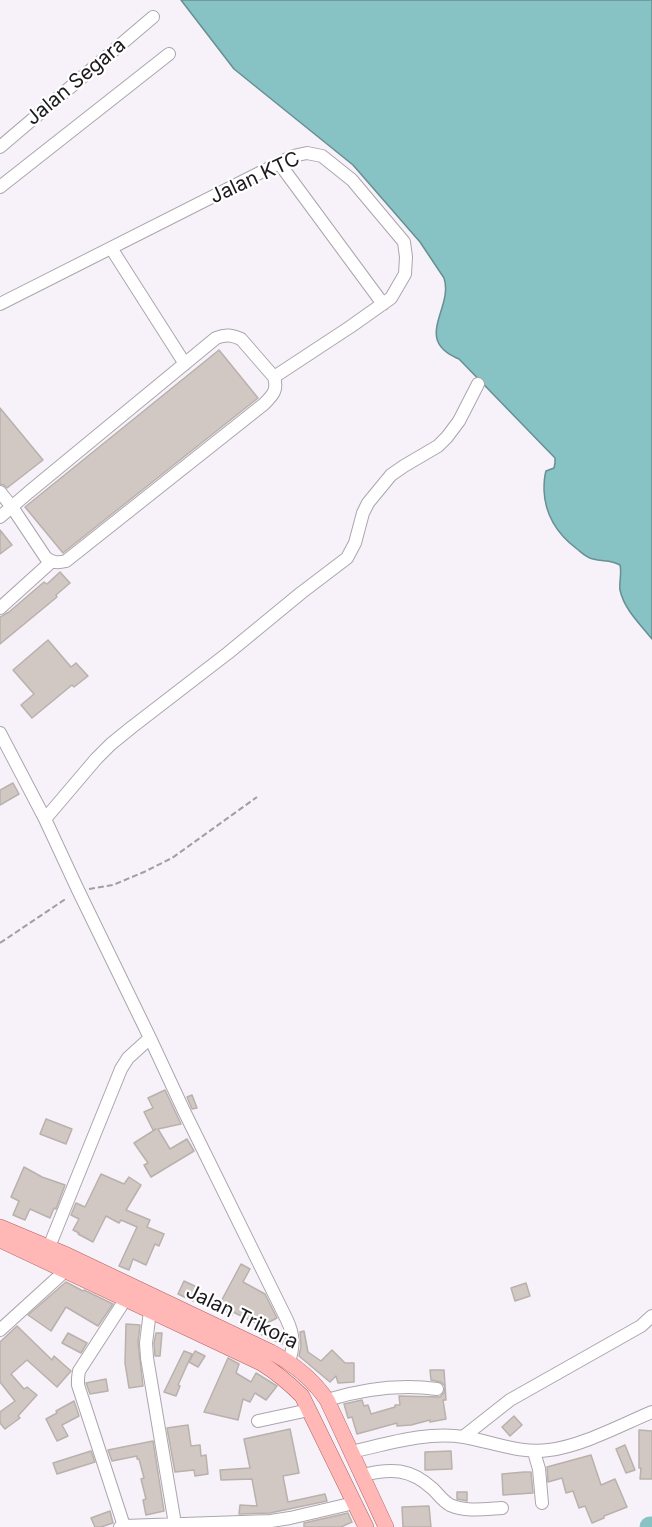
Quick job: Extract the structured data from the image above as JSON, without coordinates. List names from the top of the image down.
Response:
{
  "streets": {
    "main road": ["Jalan Trikora"],
    "street": ["Jalan Segara", "Jalan KTC"]
  }
}
